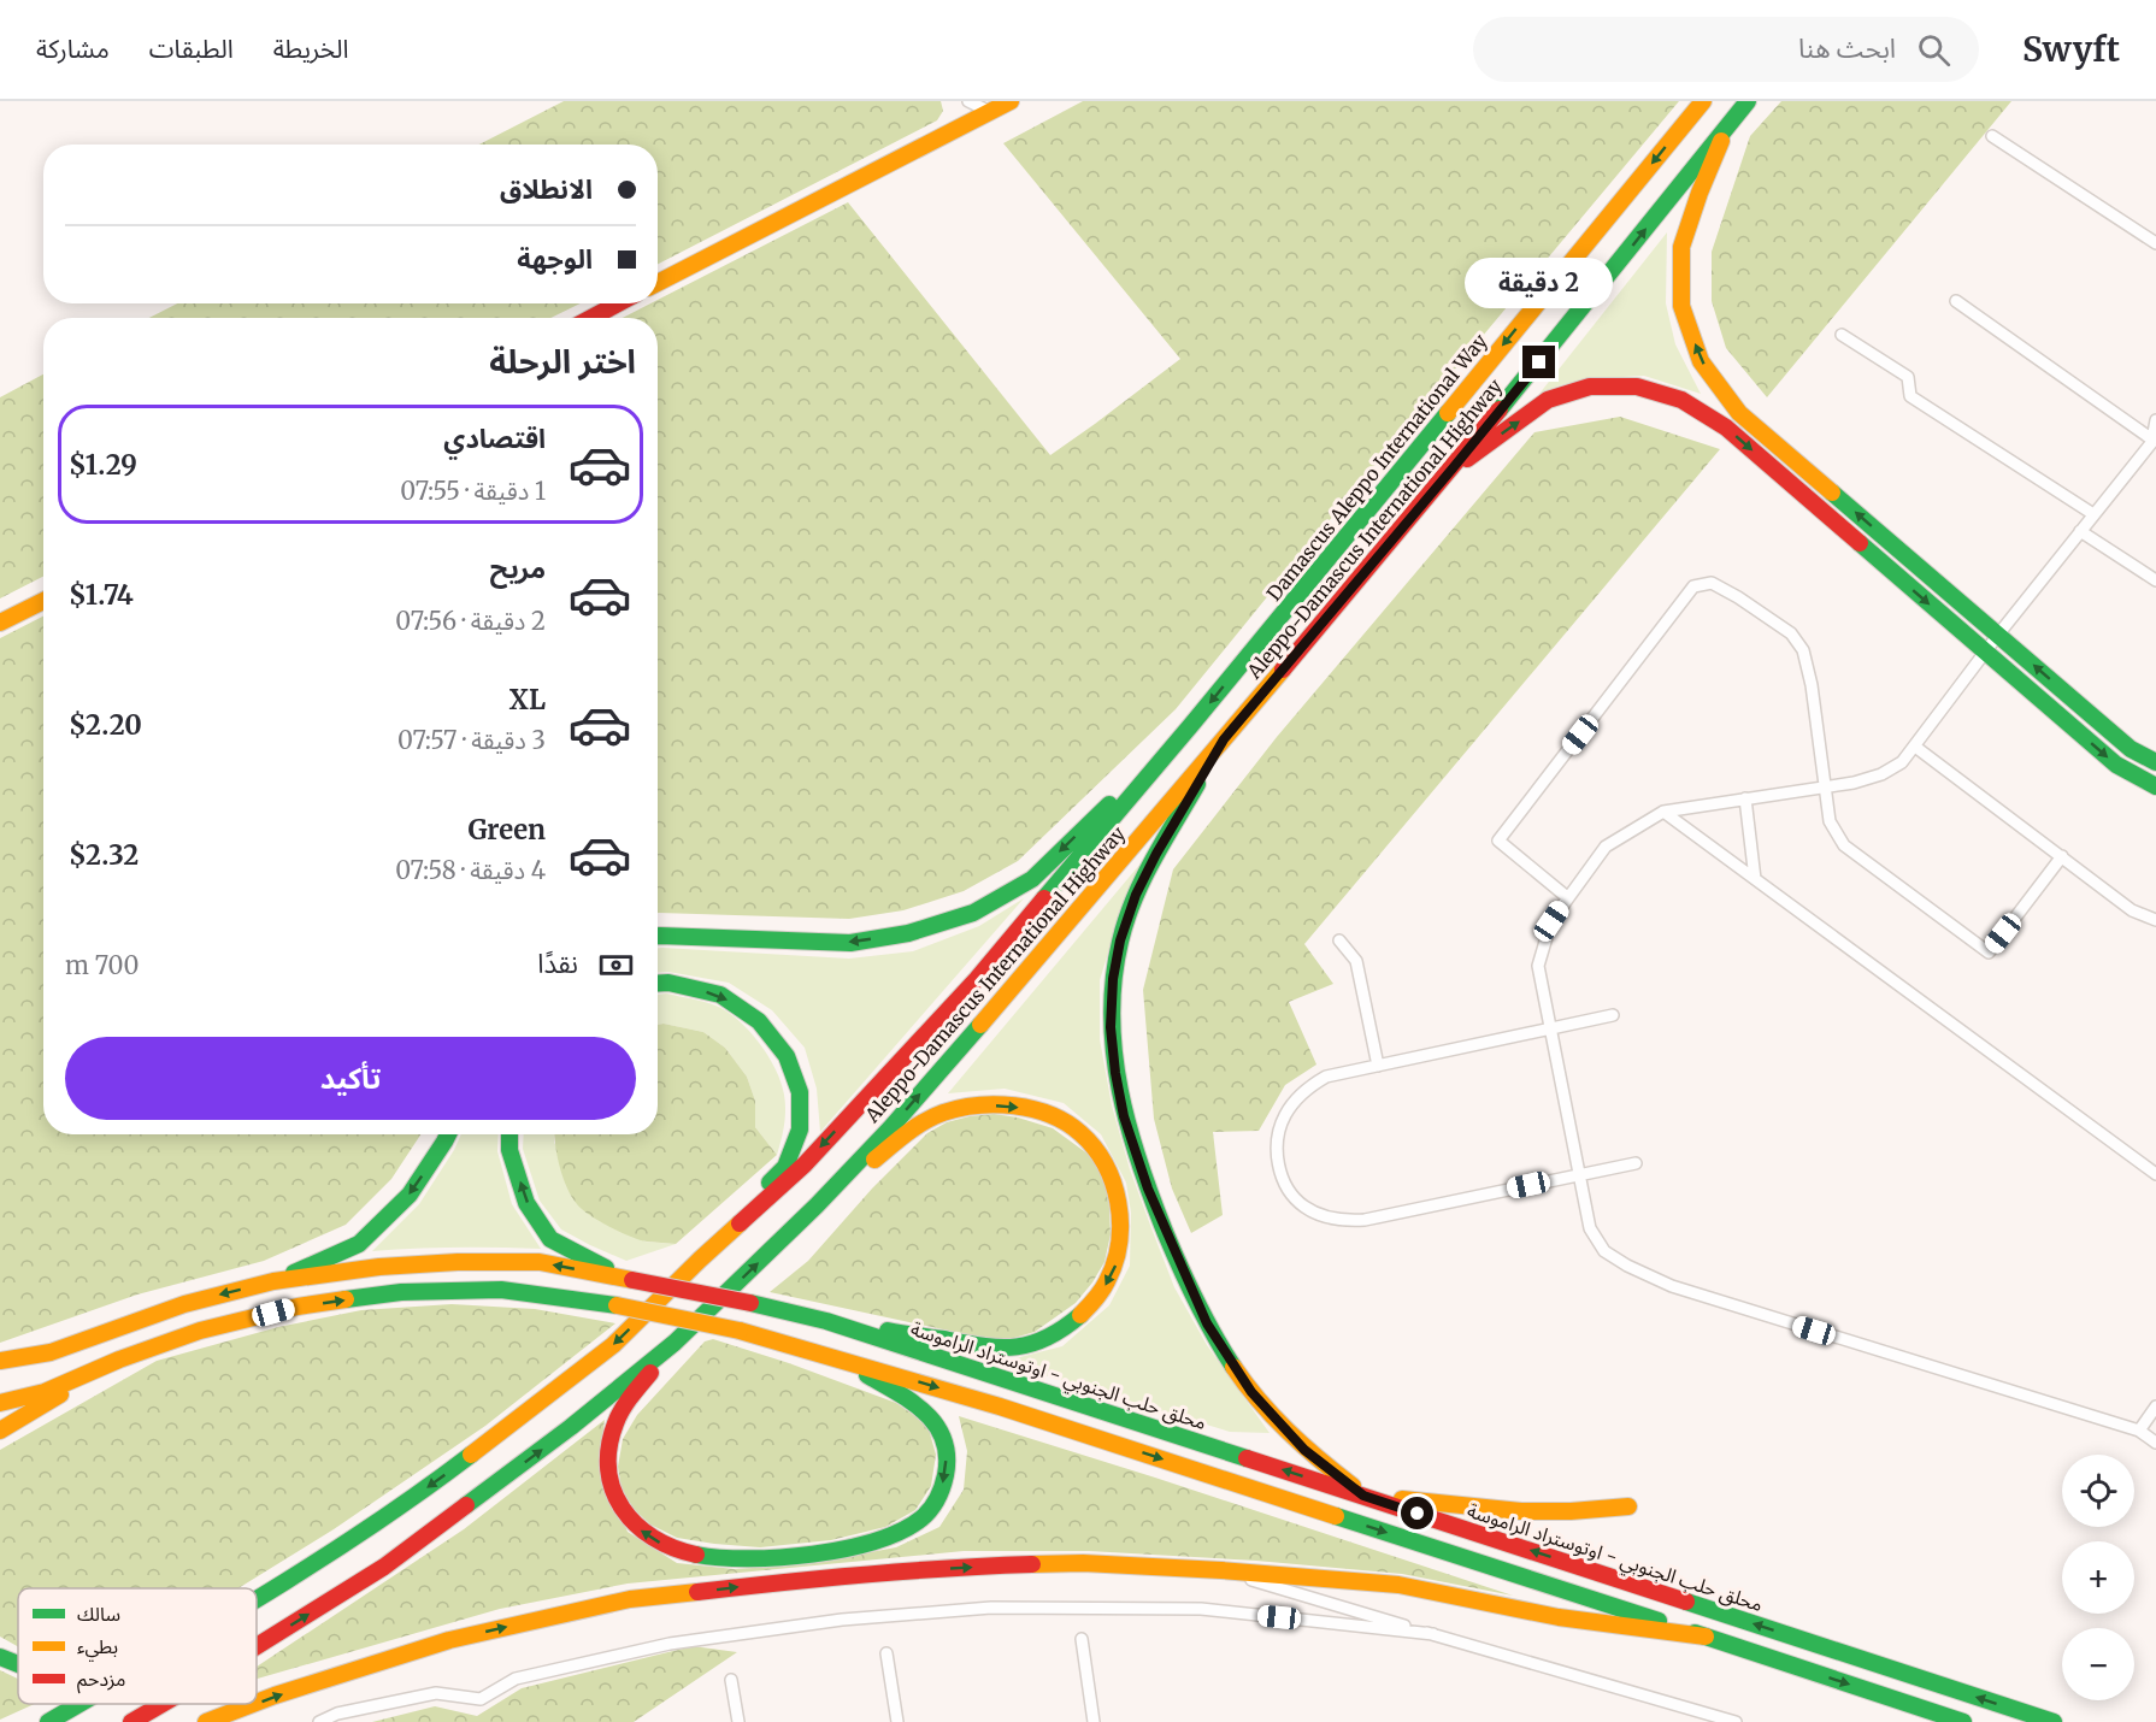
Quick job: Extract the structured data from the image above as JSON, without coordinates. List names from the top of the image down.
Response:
{
  "streets": {
    "main road": ["Damascus Aleppo International Way", "Aleppo-Damascus International Highway", "محلق حلب الجنوبي - اوتوستراد الراموسة"]
  },
  "crossings": [
    ["Damascus Aleppo International Way", "Aleppo-Damascus International Highway"]
  ],
  "one_way": ["Damascus Aleppo International Way"],
  "legend": ["سالك", "بطيء", "مزدحم"],
  "page": {
    "header": "Swyft",
    "search": "ابحث هنا",
    "nav": ["الخريطة", "الطبقات", "مشاركة"],
    "banner": ["الانطلاق", "الوجهة"],
    "bubble": "2 دقيقة",
    "heading": "اختر الرحلة",
    "list": [
      {
        "name": "اقتصادي",
        "note": "1 دقيقة · 07:55",
        "value": "$1.29"
      },
      {
        "name": "مريح",
        "note": "2 دقيقة · 07:56",
        "value": "$1.74"
      },
      {
        "name": "XL",
        "note": "3 دقيقة · 07:57",
        "value": "$2.20"
      },
      {
        "name": "Green",
        "note": "4 دقيقة · 07:58",
        "value": "$2.32"
      }
    ],
    "pay": ["نقدًا", "700 m"],
    "buttons": "تأكيد",
    "map_buttons": ["+", "−"]
  }
}
